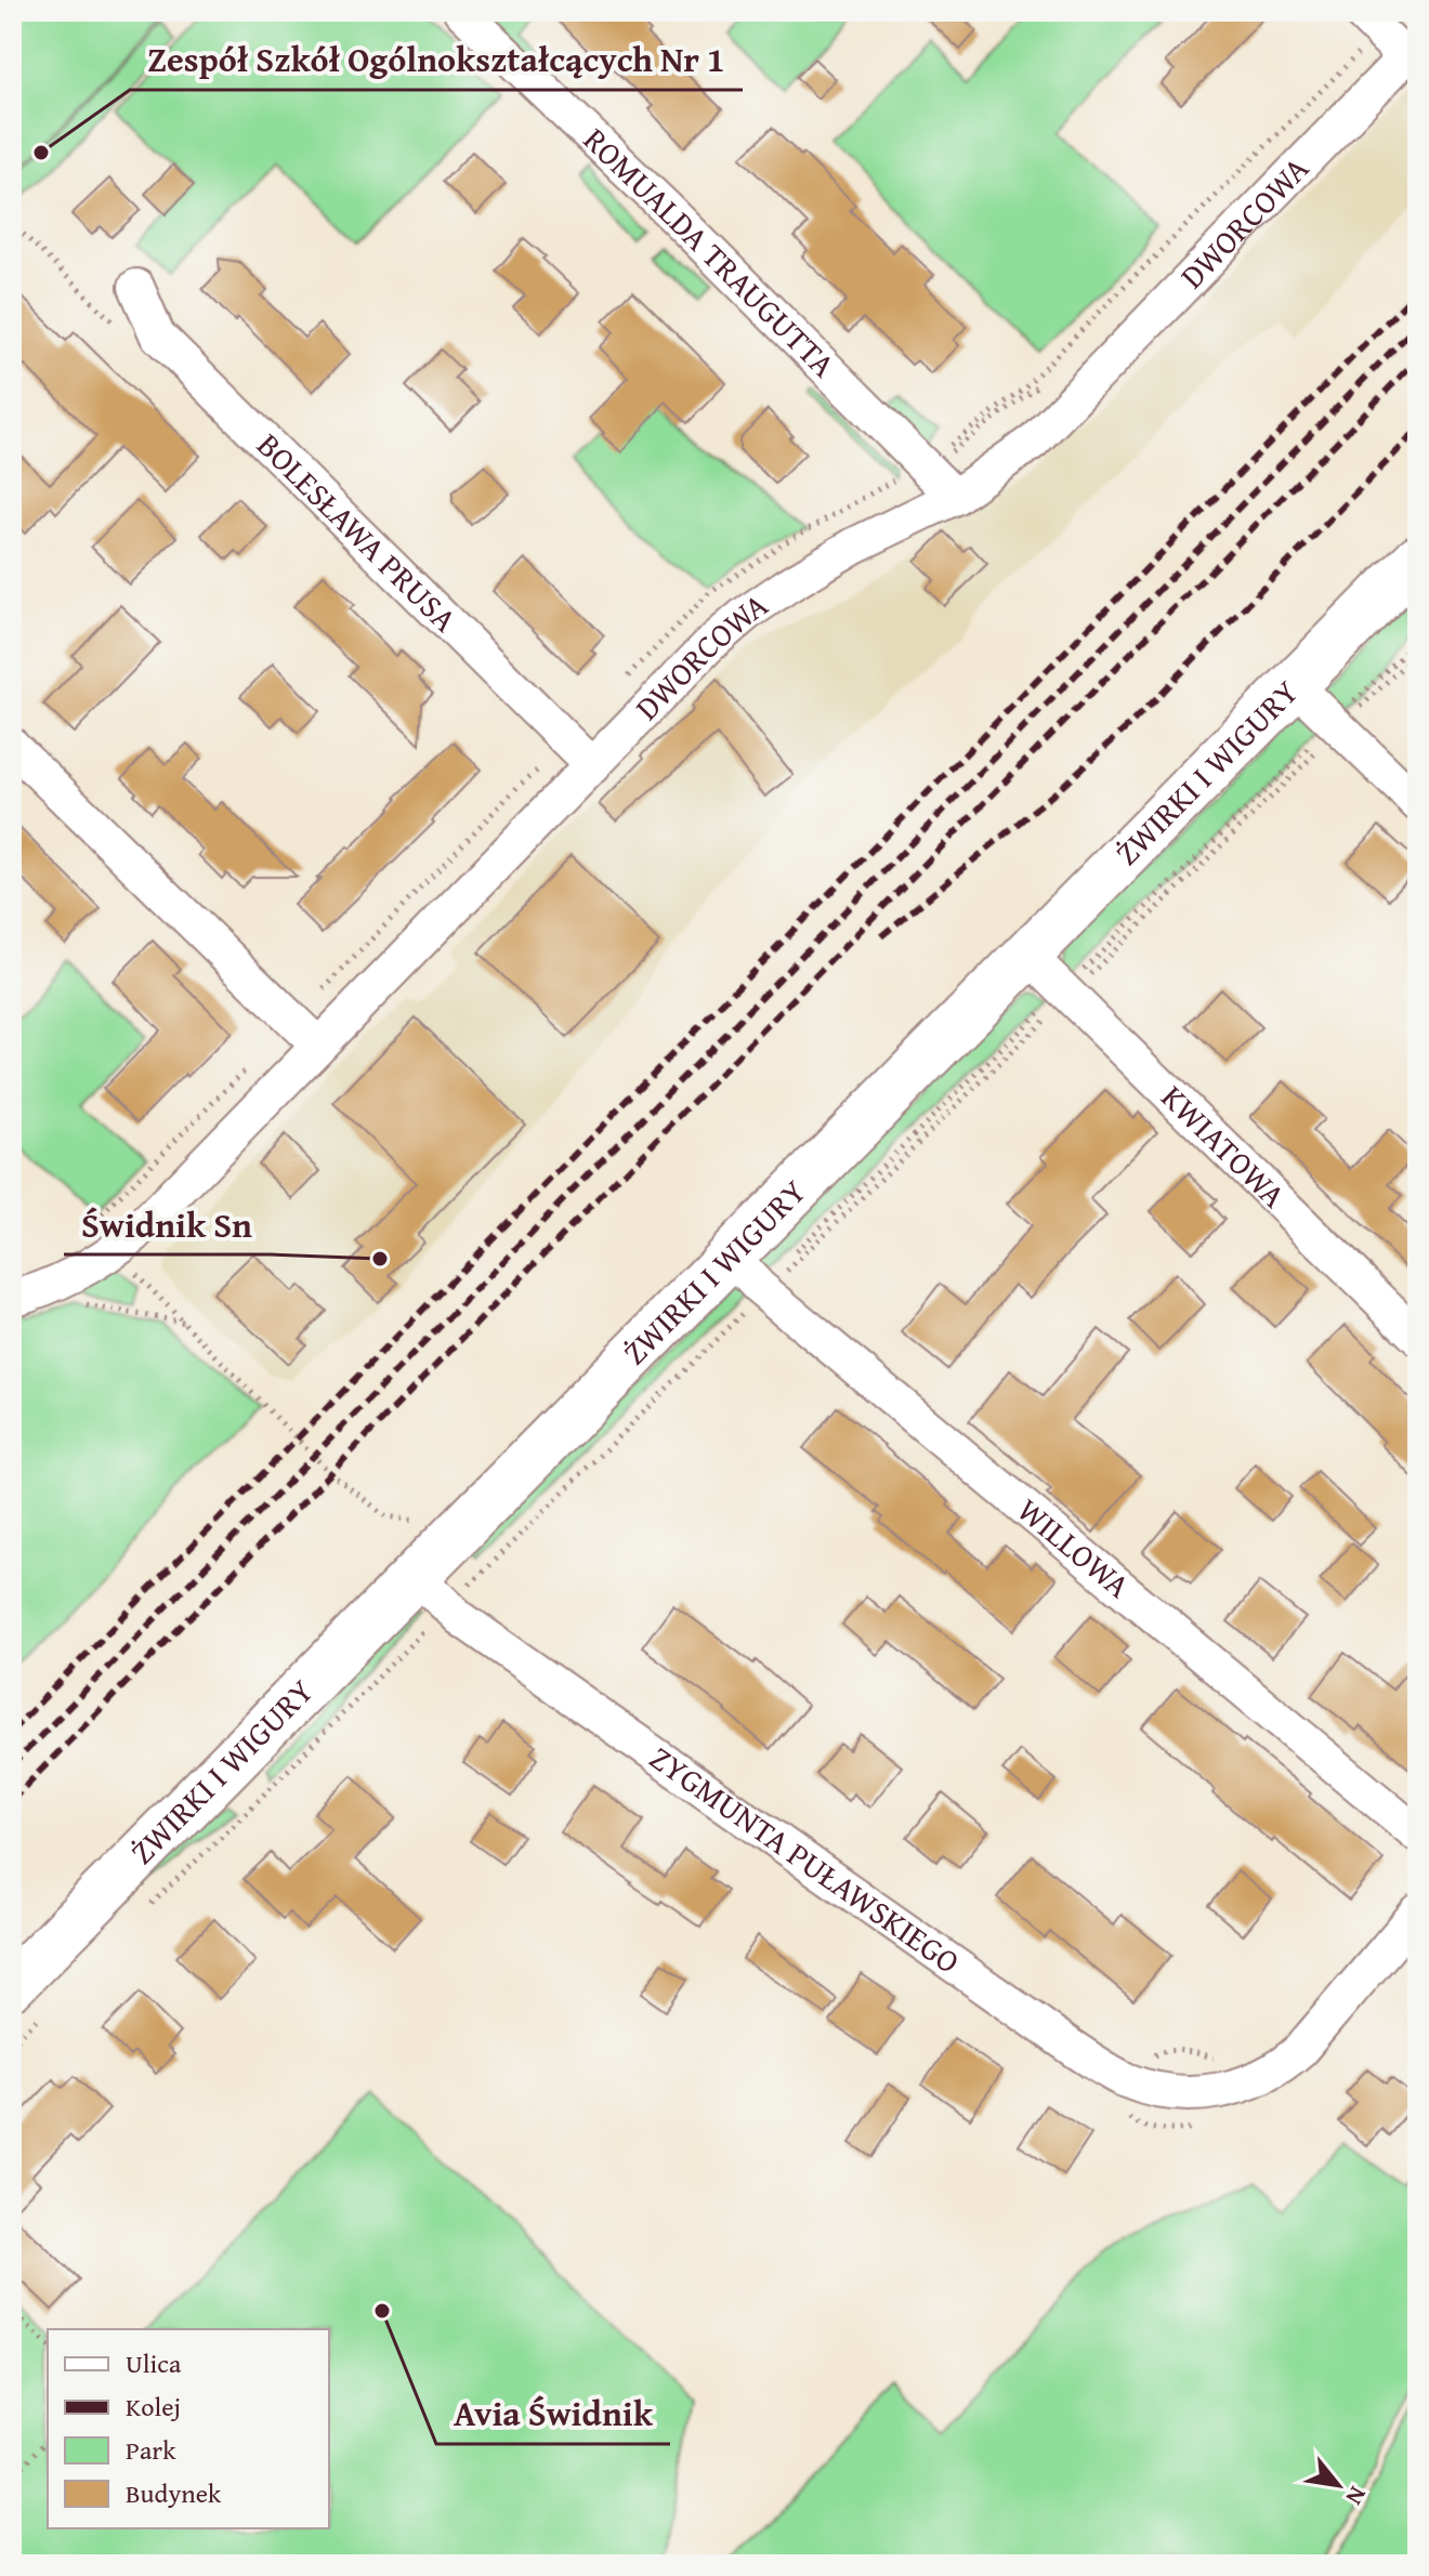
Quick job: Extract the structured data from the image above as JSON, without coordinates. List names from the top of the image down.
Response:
{
  "streets": {
    "main road": ["ŻWIRKI I WIGURY"],
    "street": [
      "DWORCOWA",
      "ROMUALDA TRAUGUTTA",
      "BOLESŁAWA PRUSA",
      "KWIATOWA",
      "WILLOWA",
      "ZYGMUNTA PUŁAWSKIEGO"
    ]
  },
  "crossings": [
    ["DWORCOWA", "ROMUALDA TRAUGUTTA"],
    ["DWORCOWA", "BOLESŁAWA PRUSA"],
    ["ŻWIRKI I WIGURY", "KWIATOWA"],
    ["ŻWIRKI I WIGURY", "WILLOWA"],
    ["ŻWIRKI I WIGURY", "ZYGMUNTA PUŁAWSKIEGO"]
  ],
  "places": ["Zespół Szkół Ogólnokształcących Nr 1", "Świdnik Sn", "Avia Świdnik"],
  "legend": [
    "Ulica",
    "Kolej",
    "Park",
    "Budynek"
  ],
  "north": "bottom right"
}
